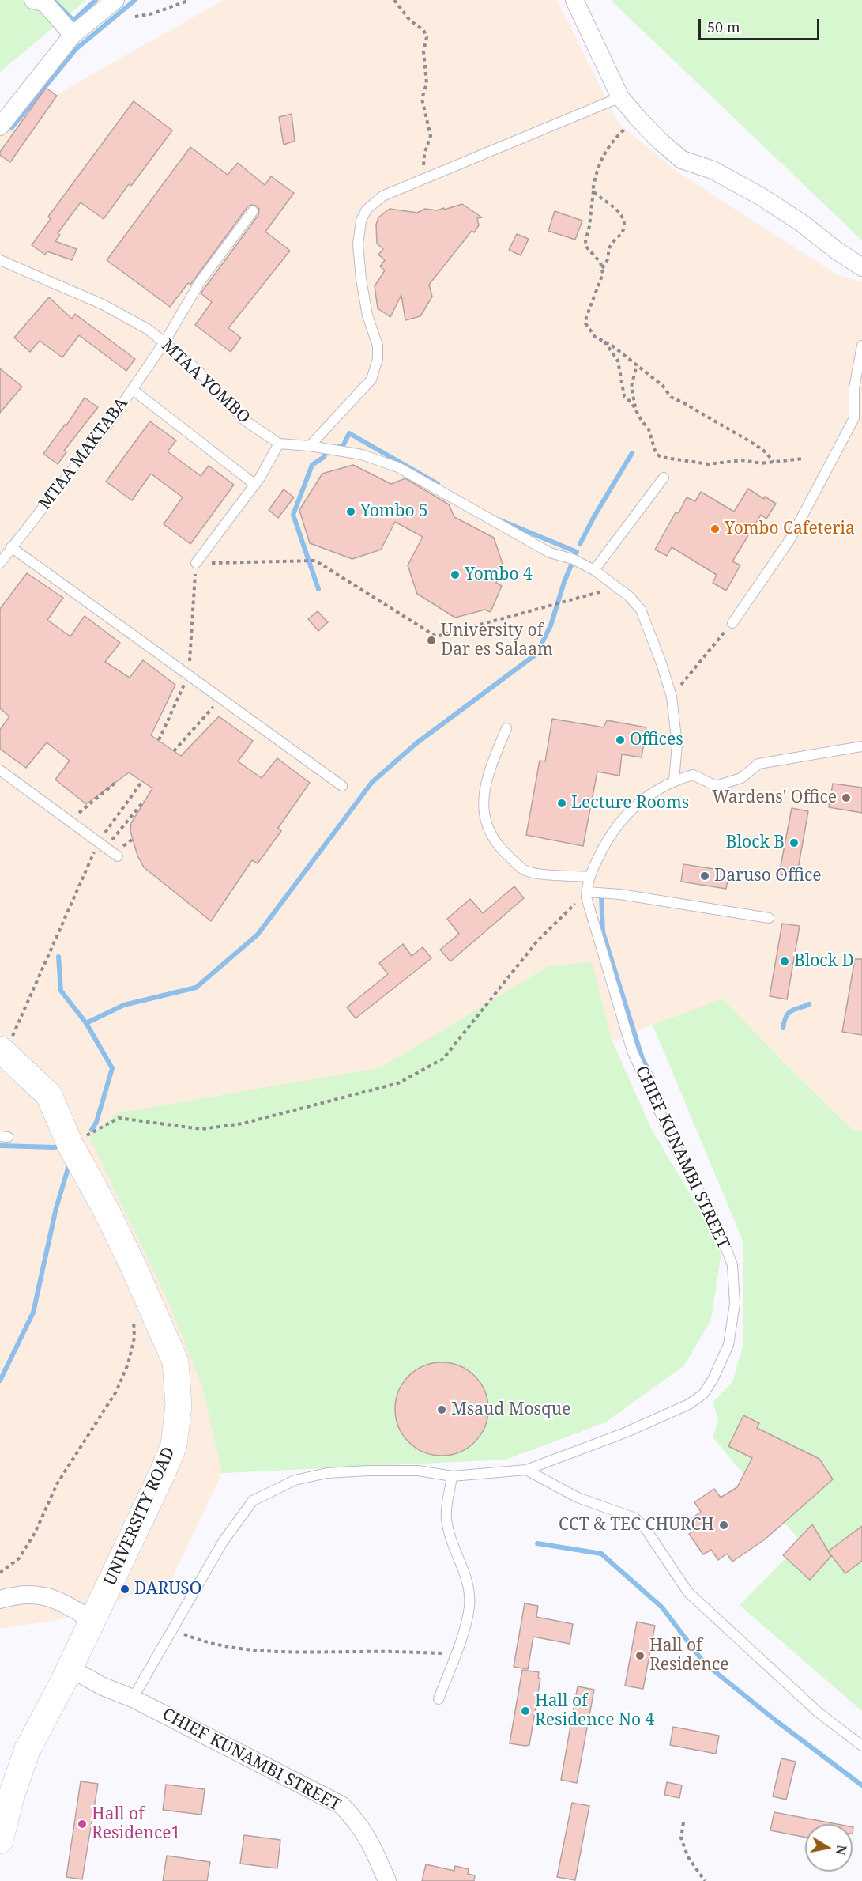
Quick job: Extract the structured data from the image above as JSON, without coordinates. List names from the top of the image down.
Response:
{
  "streets": {
    "street": ["CHIEF KUNAMBI STREET", "UNIVERSITY ROAD"],
    "lane": ["MTAA YOMBO", "MTAA MAKTABA"]
  },
  "crossings": [
    ["MTAA YOMBO", "MTAA MAKTABA"],
    ["MTAA YOMBO", "CHIEF KUNAMBI STREET"],
    ["CHIEF KUNAMBI STREET", "UNIVERSITY ROAD"]
  ],
  "places": [
    "Yombo 5",
    "Yombo Cafeteria",
    "Yombo 4",
    "University of Dar es Salaam",
    "Offices",
    "Wardens' Office",
    "Lecture Rooms",
    "Block B",
    "Daruso Office",
    "Block D",
    "Msaud Mosque",
    "CCT & TEC CHURCH",
    "DARUSO",
    "Hall of Residence",
    "Hall of Residence No 4",
    "Hall of Residence1"
  ],
  "scale_bar": "50 m",
  "north": "right"
}
